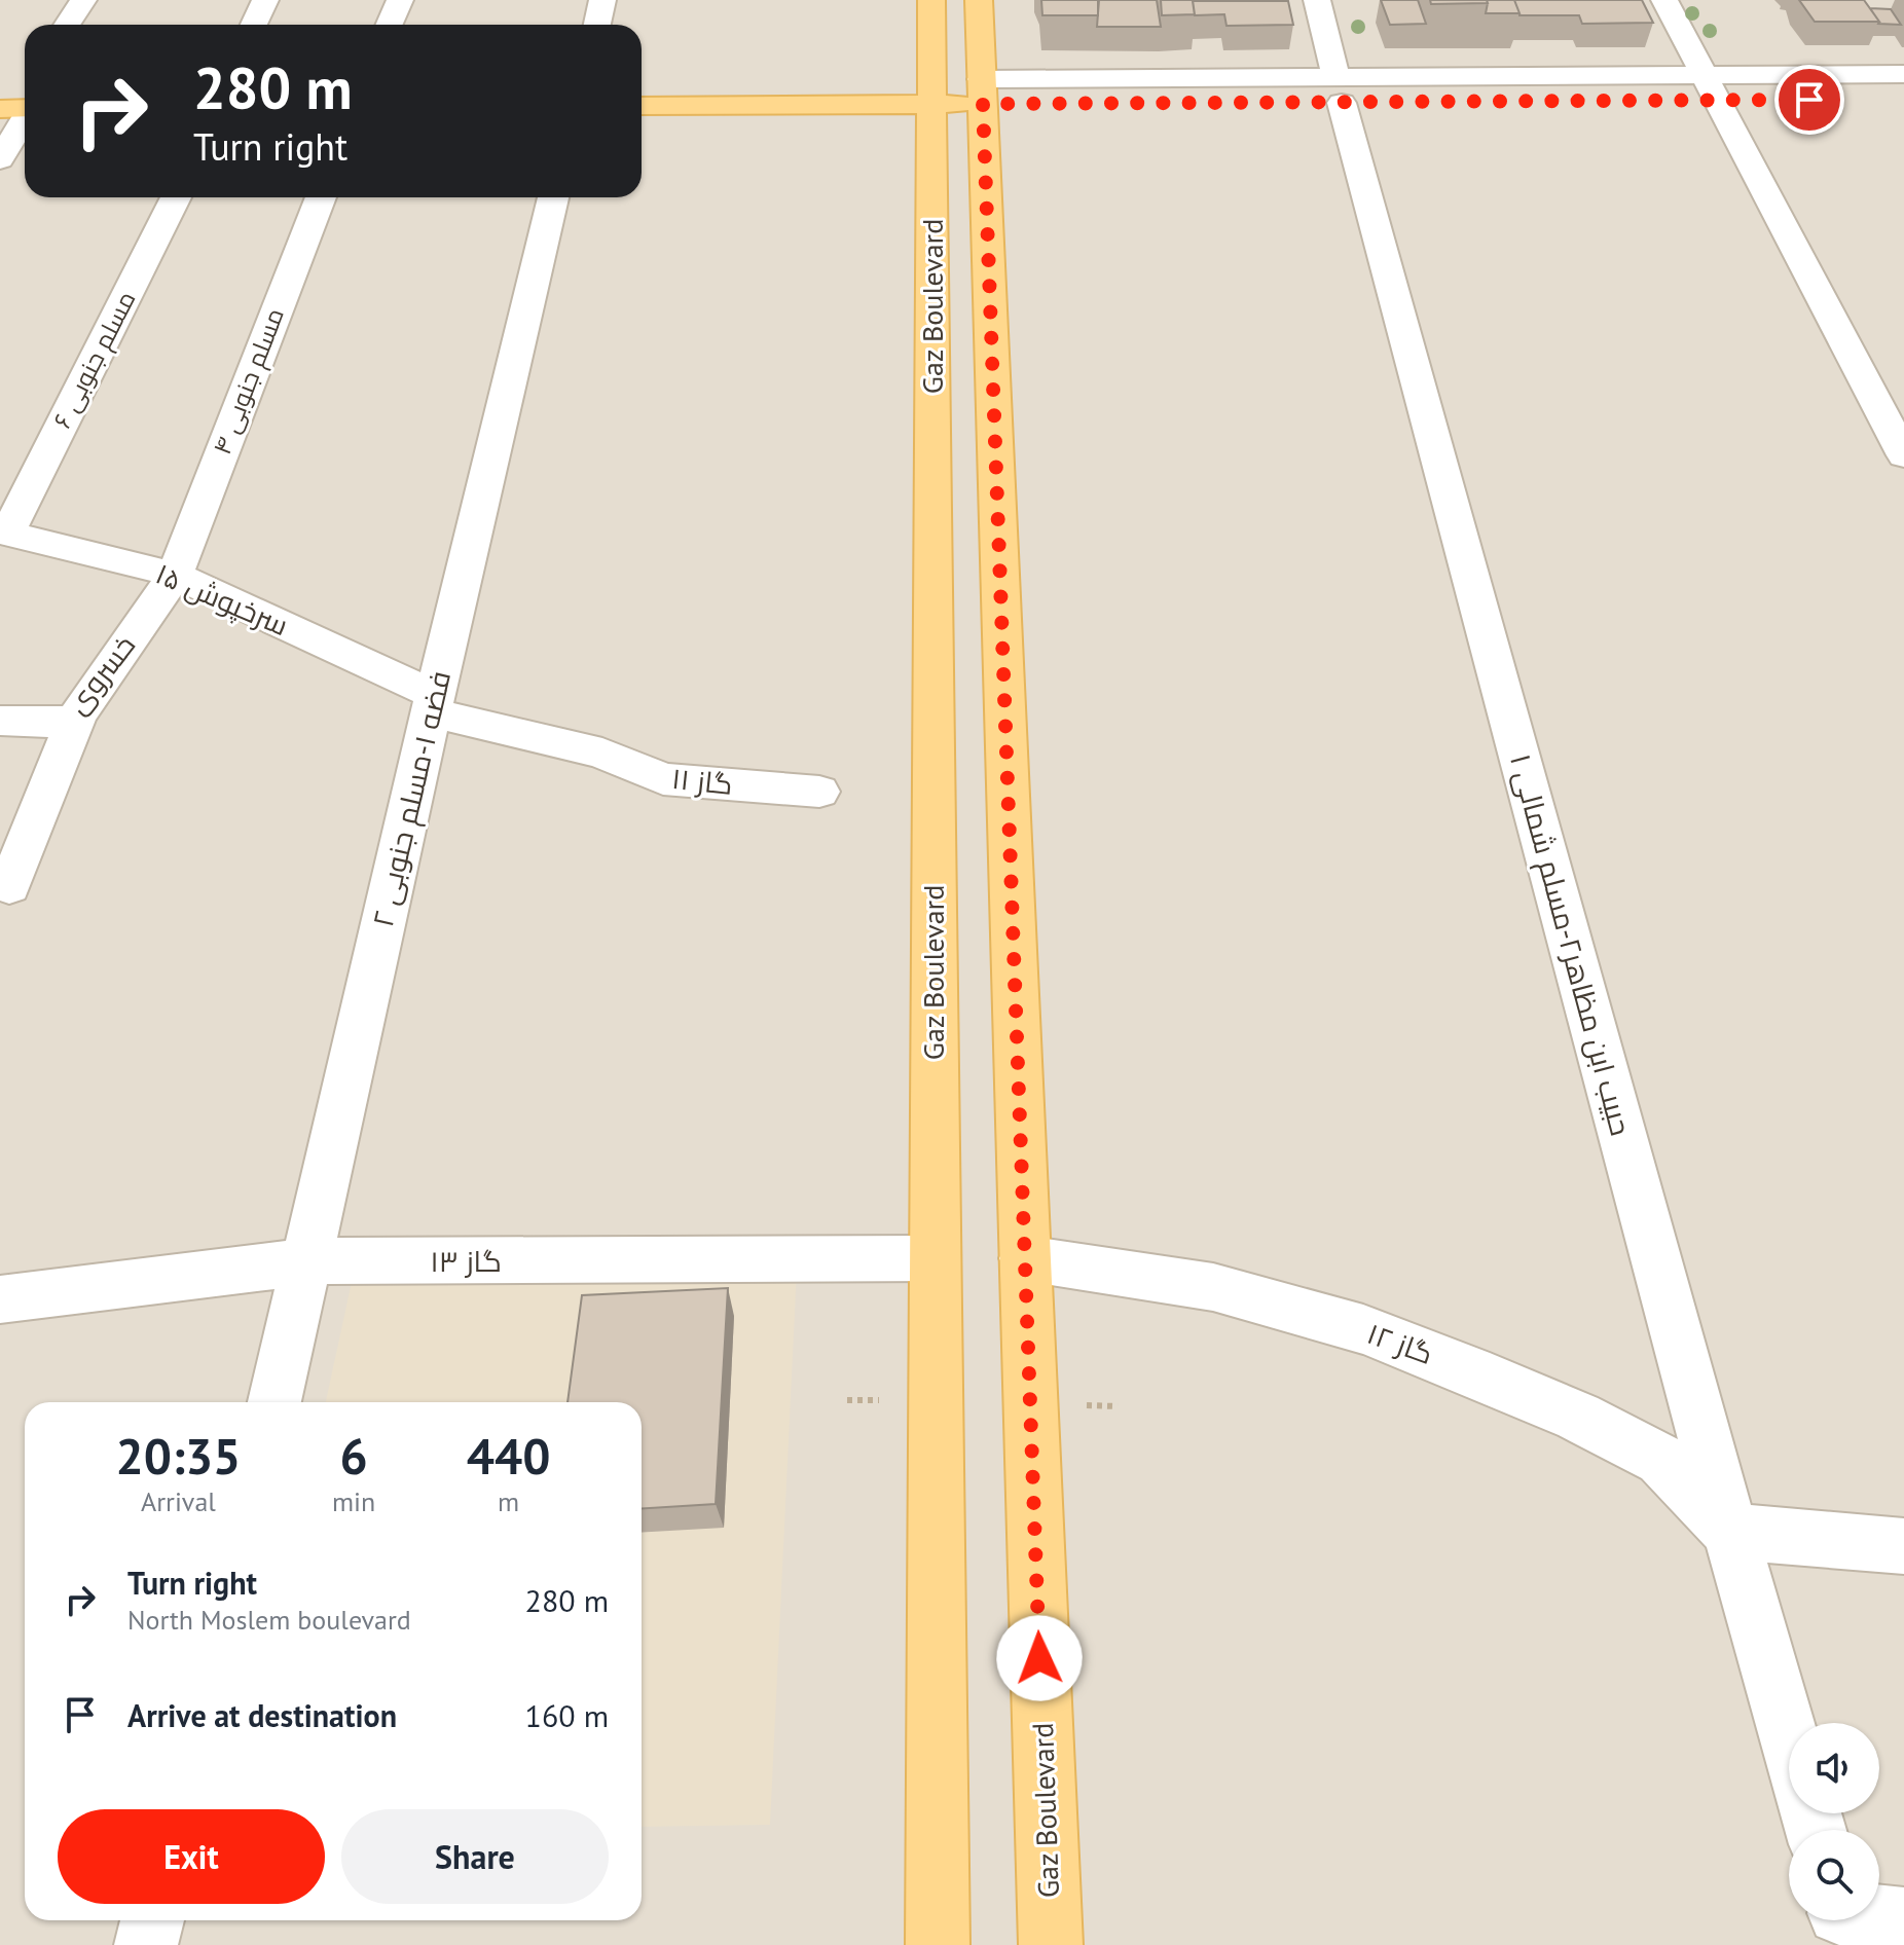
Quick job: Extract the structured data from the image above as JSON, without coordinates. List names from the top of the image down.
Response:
{
  "streets": {
    "main road": ["Gaz Boulevard"],
    "street": [
      "مسلم جنوبی ۶",
      "مسلم جنوبی ۴",
      "سرخپوش ۱۵",
      "خسروی",
      "گاز ۱۱",
      "فضه ۱-مسلم جنوبی ۲",
      "حبیب ابن مظاهر۲-مسلم شمالی ۱",
      "گاز ۱۳",
      "گاز ۱۲"
    ]
  },
  "crossings": [
    ["Gaz Boulevard", "گاز ۱۳"],
    ["Gaz Boulevard", "گاز ۱۲"],
    ["مسلم جنوبی ۶", "سرخپوش ۱۵"],
    ["مسلم جنوبی ۴", "سرخپوش ۱۵"],
    ["مسلم جنوبی ۴", "خسروی"],
    ["سرخپوش ۱۵", "خسروی"],
    ["سرخپوش ۱۵", "گاز ۱۱"],
    ["سرخپوش ۱۵", "فضه ۱-مسلم جنوبی ۲"],
    ["گاز ۱۱", "فضه ۱-مسلم جنوبی ۲"],
    ["فضه ۱-مسلم جنوبی ۲", "گاز ۱۳"],
    ["حبیب ابن مظاهر۲-مسلم شمالی ۱", "گاز ۱۲"]
  ],
  "page": {
    "turn": ["280 m", "Turn right"],
    "eta": [
      "20:35",
      "Arrival",
      "6",
      "min",
      "440",
      "m"
    ],
    "list": [
      {
        "name": "Turn right",
        "note": "North Moslem boulevard",
        "value": "280 m"
      },
      {
        "name": "Arrive at destination",
        "value": "160 m"
      }
    ],
    "buttons": ["Exit", "Share"]
  }
}
